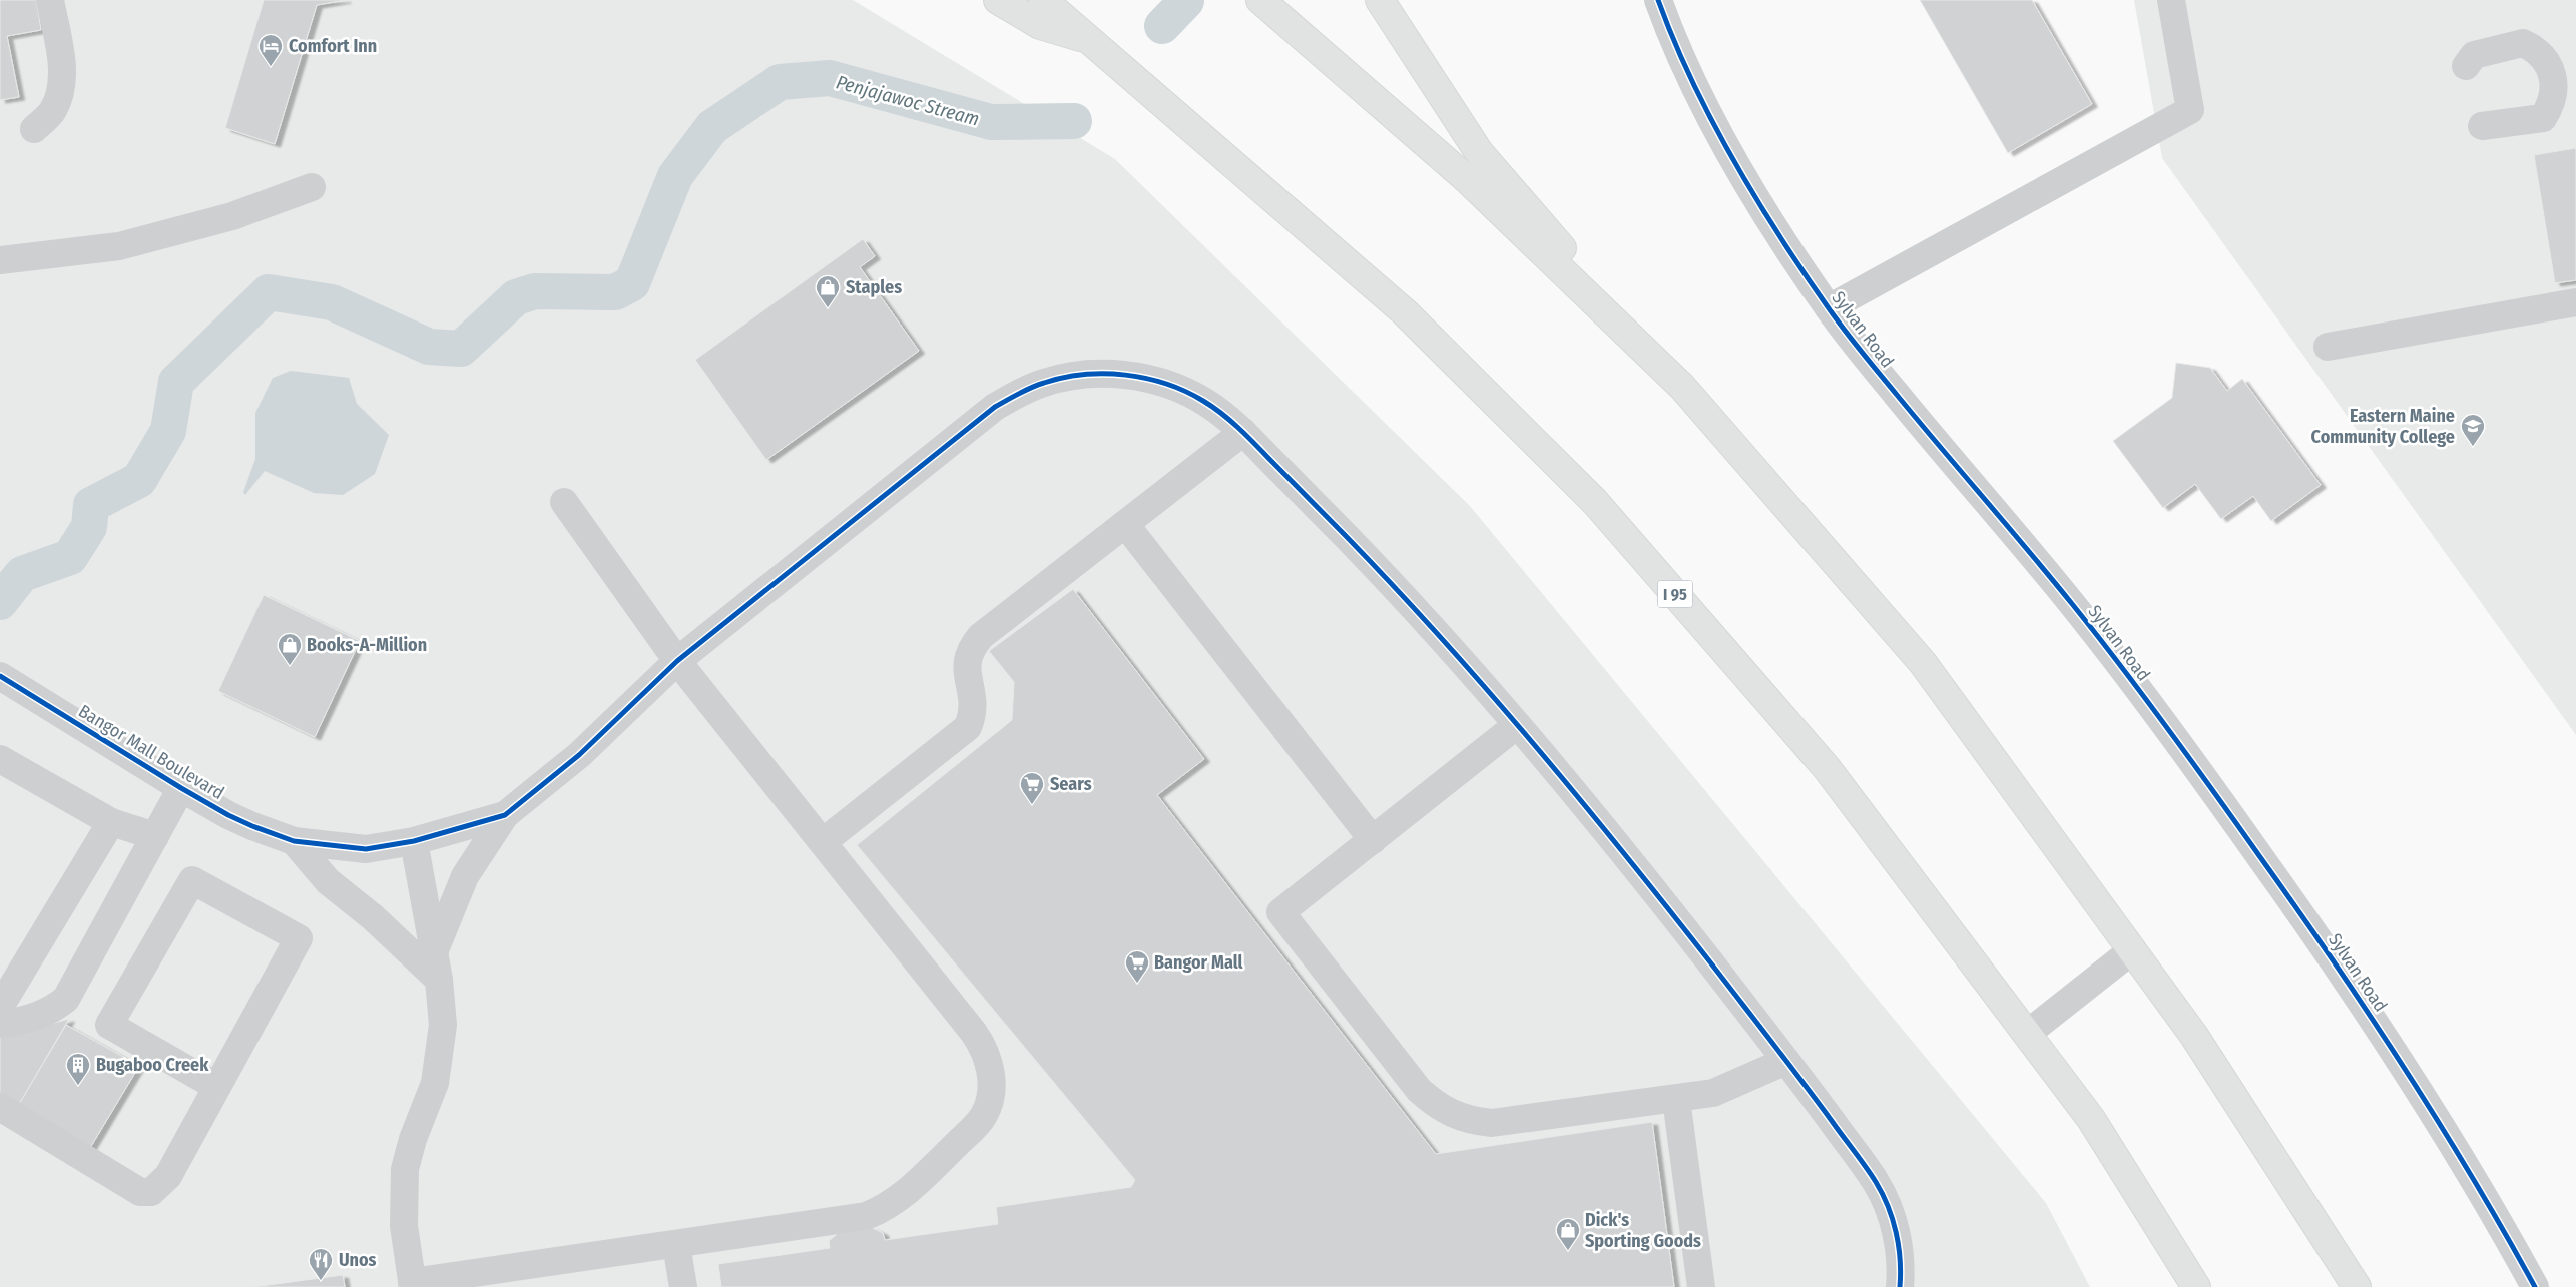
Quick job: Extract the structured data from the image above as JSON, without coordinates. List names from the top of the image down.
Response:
{
  "streets": {
    "highway": ["I 95"],
    "street": ["Sylvan Road", "Bangor Mall Boulevard"]
  },
  "water": ["Penjajawoc Stream"],
  "places": {
    "hotel": ["Comfort Inn"],
    "shop": ["Staples", "Books-A-Million", "Dick's Sporting Goods"],
    "school or university": ["Eastern Maine Community College"],
    "supermarket": ["Sears", "Bangor Mall"],
    "building": ["Bugaboo Creek"],
    "restaurant": ["Unos"]
  }
}
